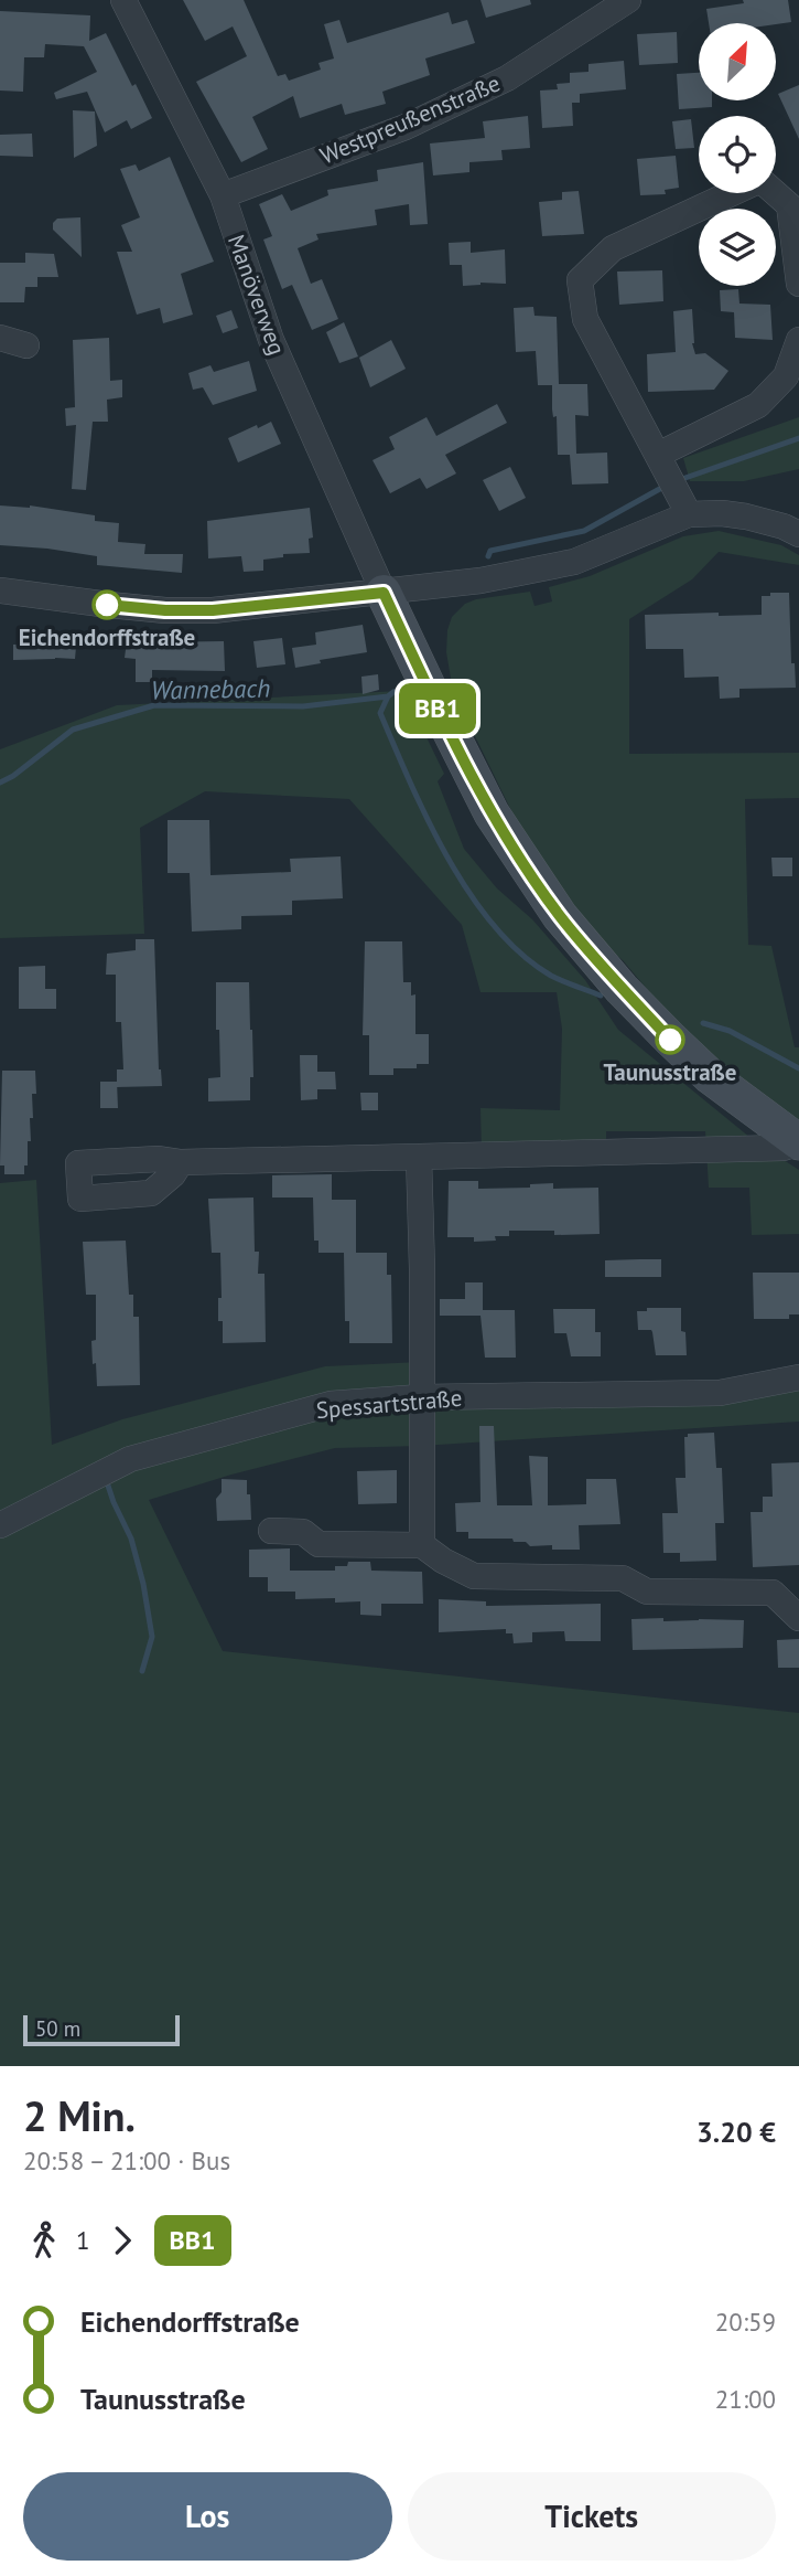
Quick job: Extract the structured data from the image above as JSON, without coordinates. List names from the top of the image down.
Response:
{
  "streets": {
    "street": ["Westpreußenstraße", "Manöverweg", "Spessartstraße"]
  },
  "crossings": [
    ["Westpreußenstraße", "Manöverweg"]
  ],
  "water": ["Wannebach"],
  "places": ["Eichendorffstraße", "Taunusstraße"],
  "lines": ["bus line BB1"],
  "scale_bar": "50 m",
  "north": "top right",
  "page": {
    "on_map": "BB1",
    "scale": "50 m",
    "heading": ["2 Min.", "20:58 – 21:00 · Bus", "3.20 €"],
    "legs": ["1", "BB1"],
    "list": [
      {
        "name": "Eichendorffstraße",
        "value": "20:59"
      },
      {
        "name": "Taunusstraße",
        "value": "21:00"
      }
    ],
    "buttons": ["Los", "Tickets"]
  }
}
